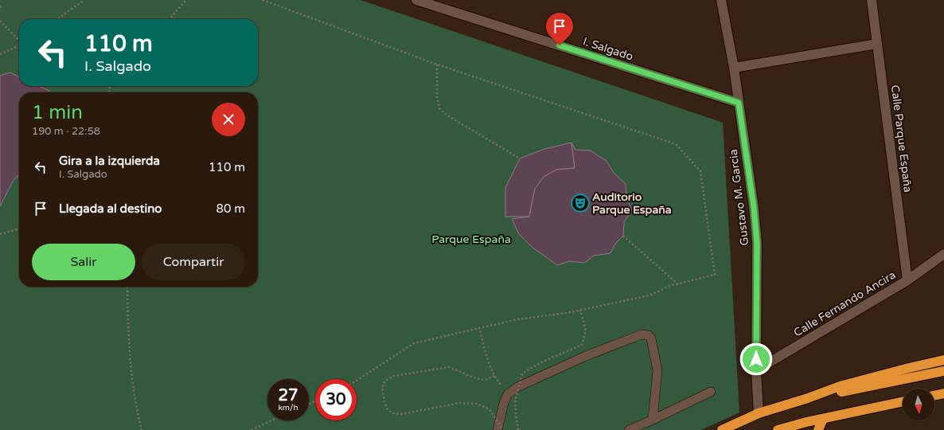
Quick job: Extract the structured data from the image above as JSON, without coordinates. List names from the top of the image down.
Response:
{
  "streets": {
    "street": [
      "I. Salgado",
      "Calle Parque España",
      "Gustavo M. Garcia",
      "Calle Fernando Ancira"
    ]
  },
  "crossings": [
    ["I. Salgado", "Gustavo M. Garcia"],
    ["Calle Parque España", "Calle Fernando Ancira"],
    ["Gustavo M. Garcia", "Calle Fernando Ancira"]
  ],
  "parks": ["Parque España"],
  "places": {
    "theatre": ["Auditorio Parque España"]
  },
  "north": "bottom",
  "page": {
    "turn": ["110 m", "I. Salgado"],
    "heading": ["1 min", "190 m · 22:58"],
    "list": [
      {
        "name": "Gira a la izquierda",
        "note": "I. Salgado",
        "value": "110 m"
      },
      {
        "name": "Llegada al destino",
        "value": "80 m"
      }
    ],
    "buttons": ["Salir", "Compartir"],
    "speed": "27 km/h",
    "limit": "30"
  }
}
